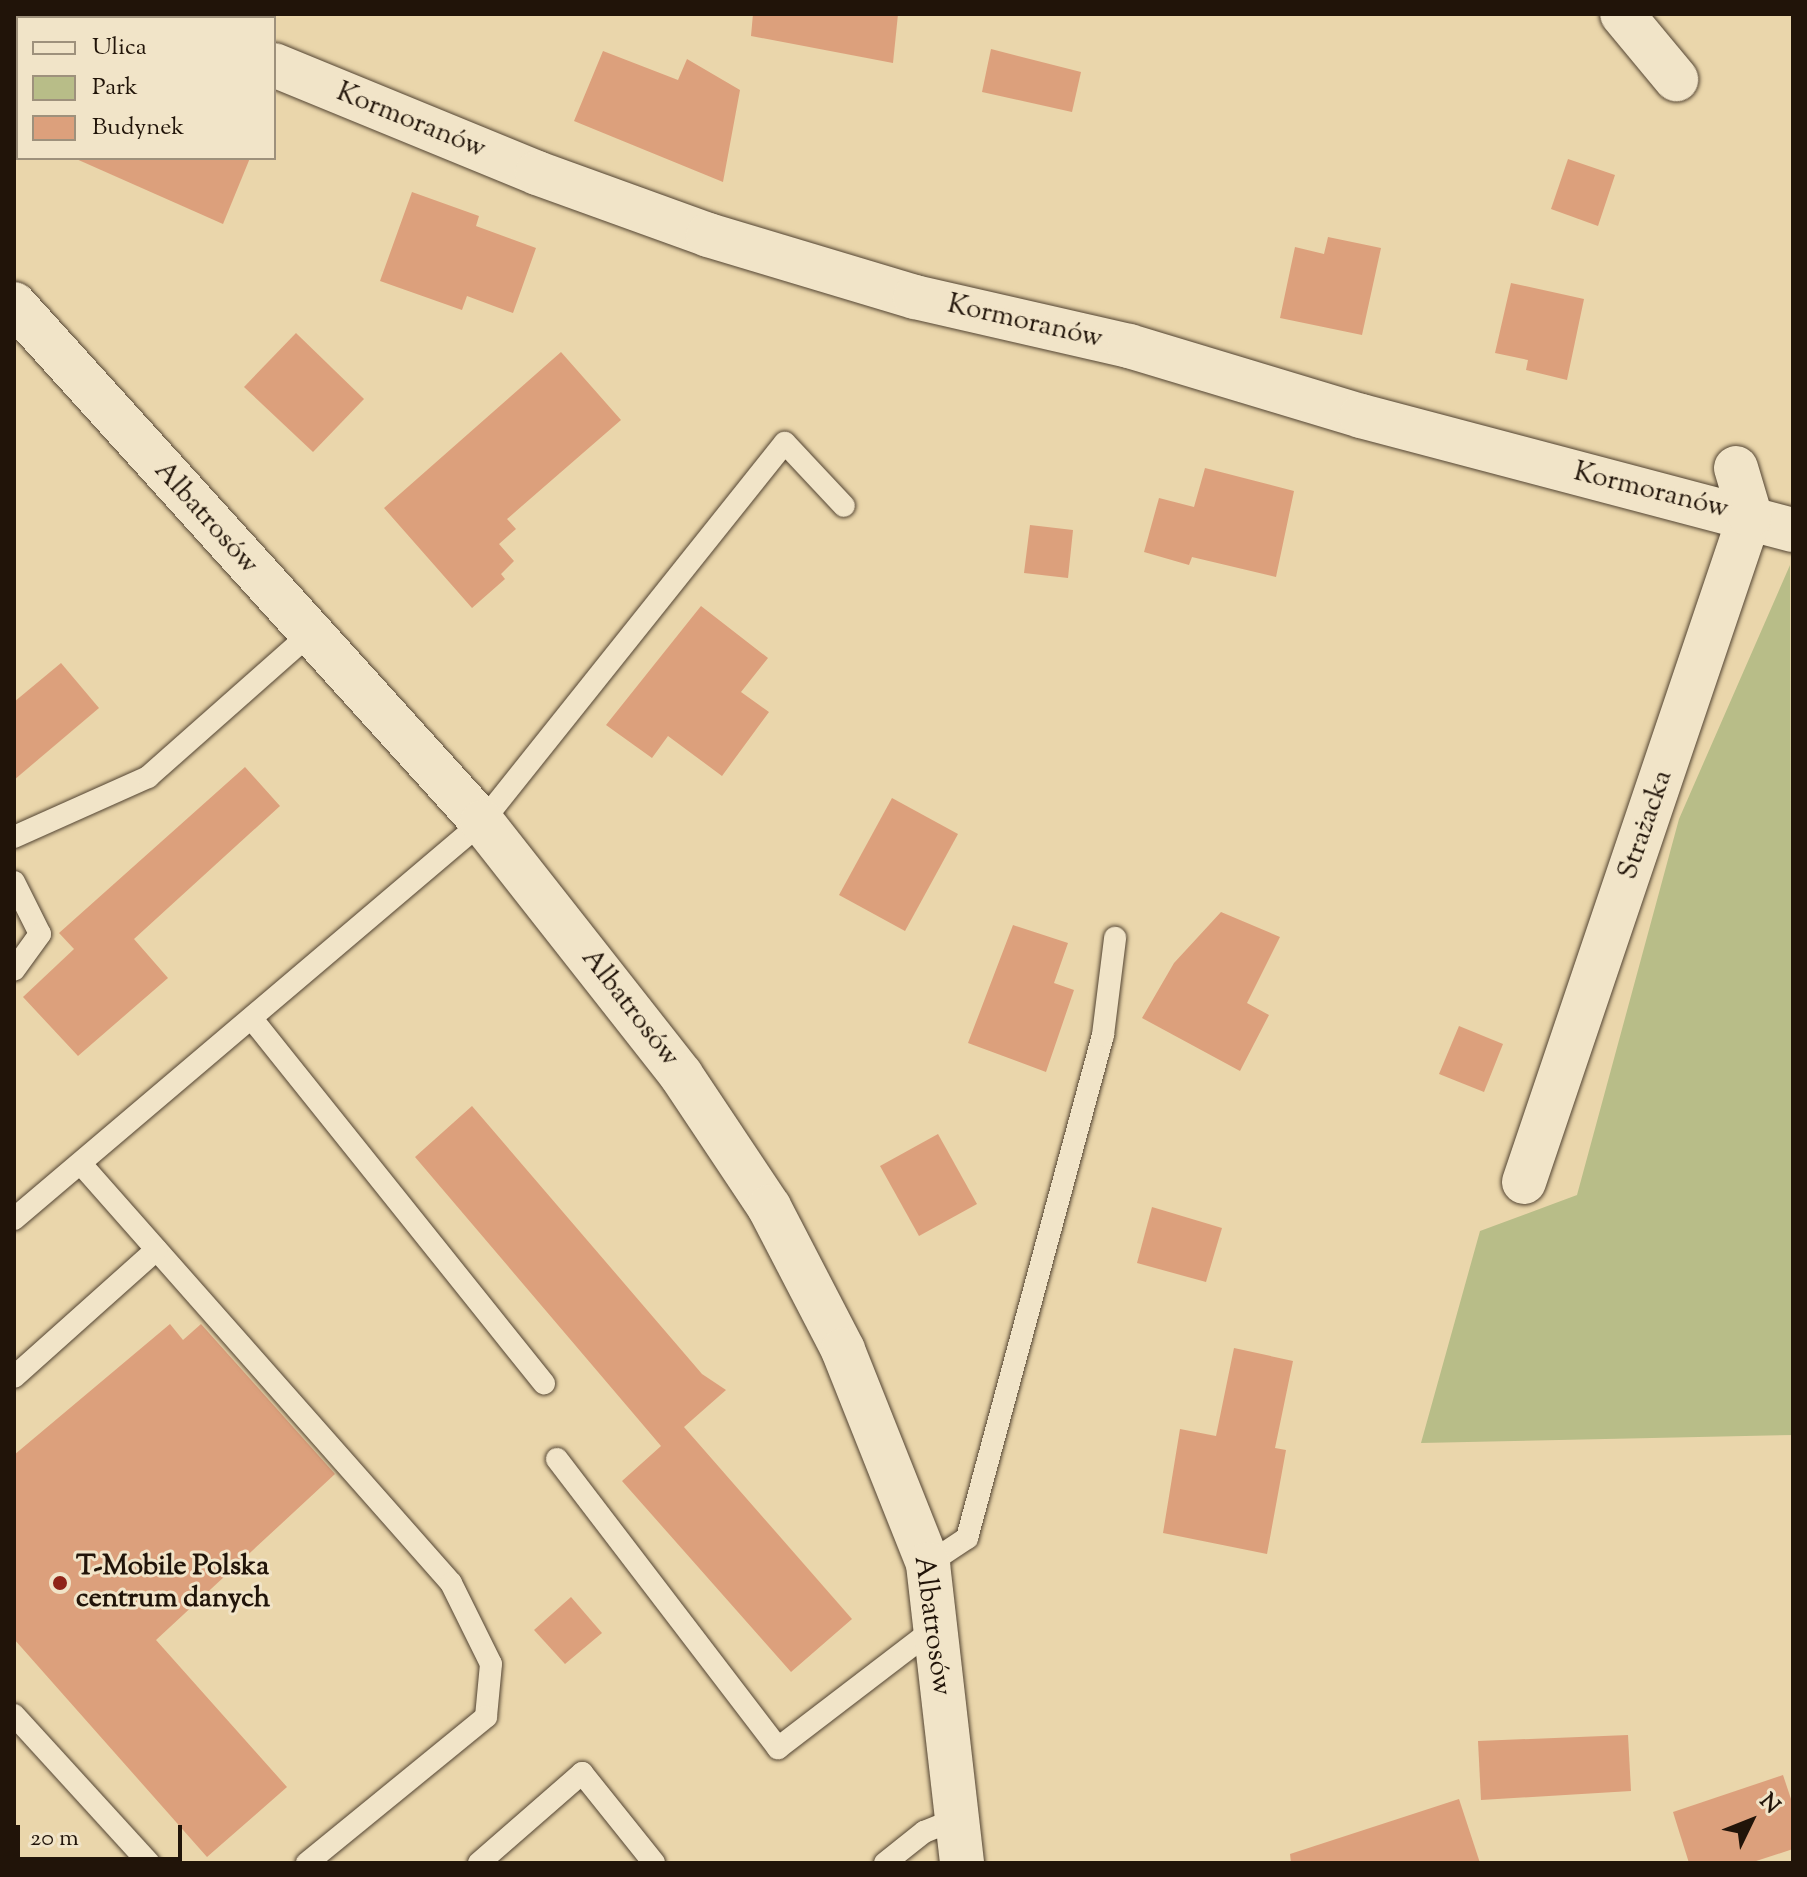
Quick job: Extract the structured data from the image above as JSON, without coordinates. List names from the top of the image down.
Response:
{
  "streets": {
    "street": ["Kormoranów", "Albatrosów", "Strażacka"]
  },
  "crossings": [
    ["Kormoranów", "Strażacka"]
  ],
  "places": ["T‑Mobile Polska centrum danych"],
  "legend": ["Ulica", "Park", "Budynek"],
  "scale_bar": "20 m",
  "north": "top right"
}
